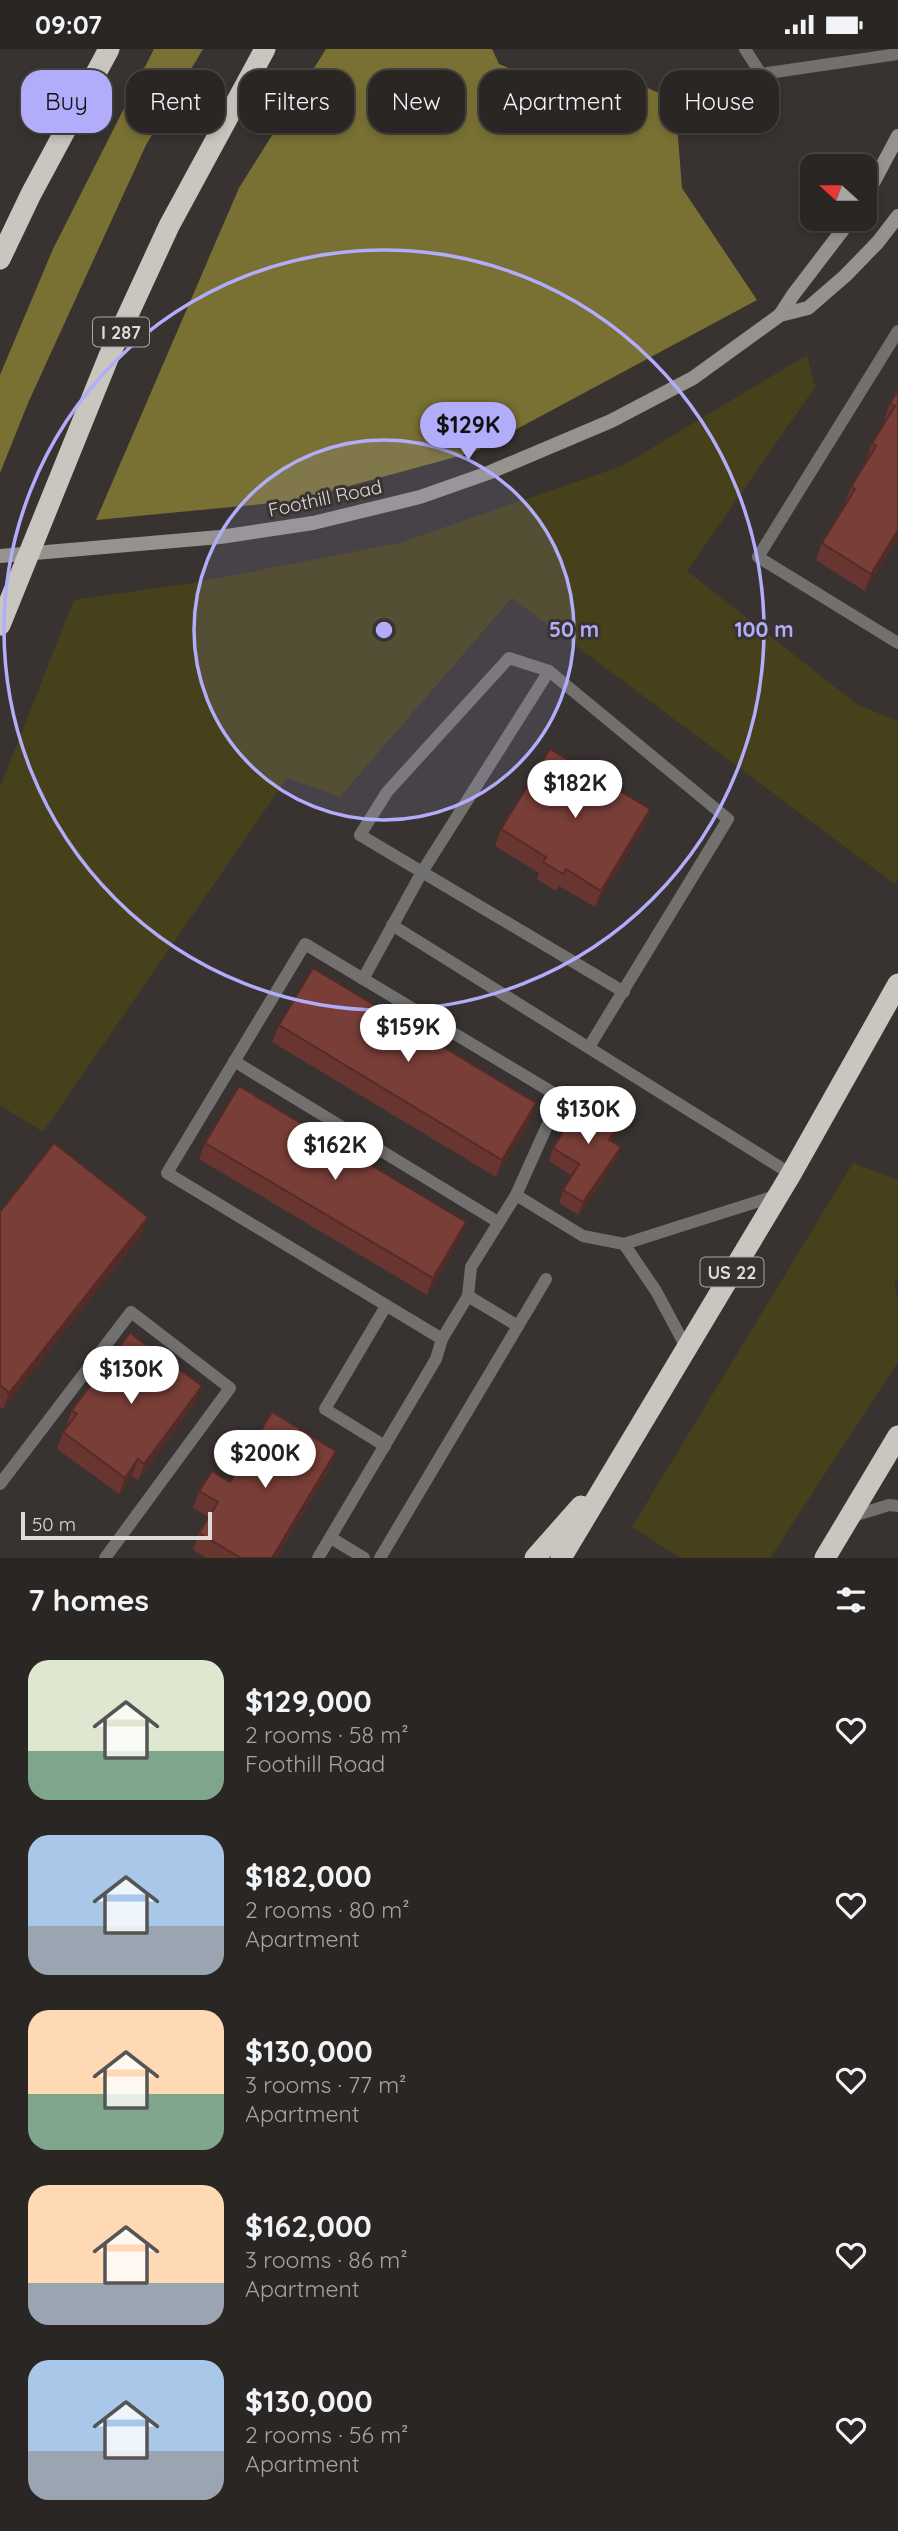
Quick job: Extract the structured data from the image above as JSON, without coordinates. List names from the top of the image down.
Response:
{
  "streets": {
    "highway": ["I 287", "US 22"],
    "street": ["Foothill Road"]
  },
  "scale_bar": "50 m",
  "north": "left",
  "page": {
    "status": "09:07",
    "chip": [
      "Buy",
      "Rent",
      "Filters",
      "New",
      "Apartment",
      "House"
    ],
    "price": [
      "$129K",
      "$182K",
      "$159K",
      "$130K",
      "$162K",
      "$130K",
      "$200K"
    ],
    "scale": "50 m",
    "heading": "7 homes",
    "list": [
      {
        "name": "$129,000",
        "note": "2 rooms · 58 m² · Foothill Road"
      },
      {
        "name": "$182,000",
        "note": "2 rooms · 80 m² · Apartment"
      },
      {
        "name": "$130,000",
        "note": "3 rooms · 77 m² · Apartment"
      },
      {
        "name": "$162,000",
        "note": "3 rooms · 86 m² · Apartment"
      },
      {
        "name": "$130,000",
        "note": "2 rooms · 56 m² · Apartment"
      }
    ]
  },
  "rings": ["50 m", "100 m"]
}
